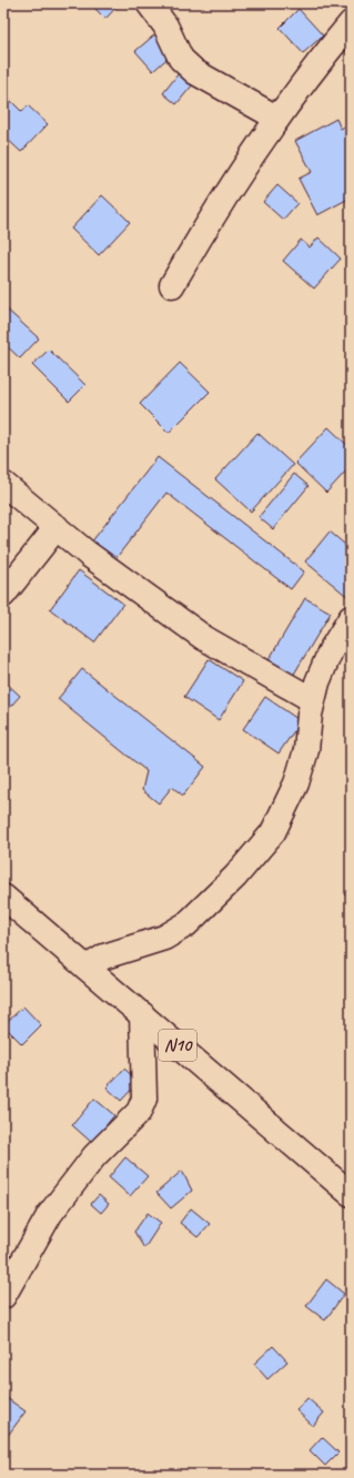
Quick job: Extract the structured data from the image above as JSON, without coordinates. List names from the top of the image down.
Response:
{
  "streets": {
    "street": ["N10"]
  }
}
